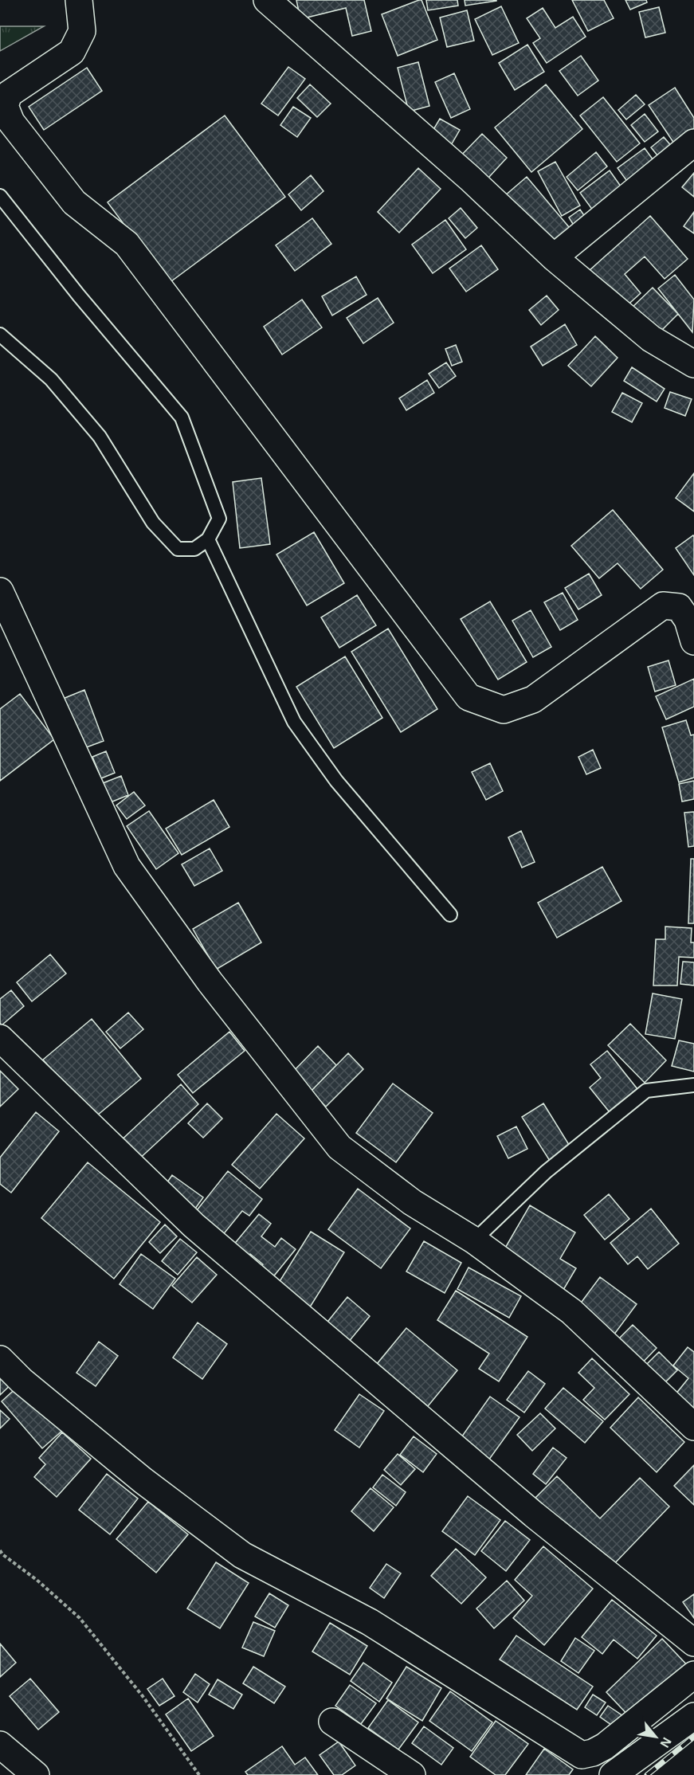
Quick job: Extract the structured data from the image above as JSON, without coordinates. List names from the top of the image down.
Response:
{
  "north": "bottom right"
}
